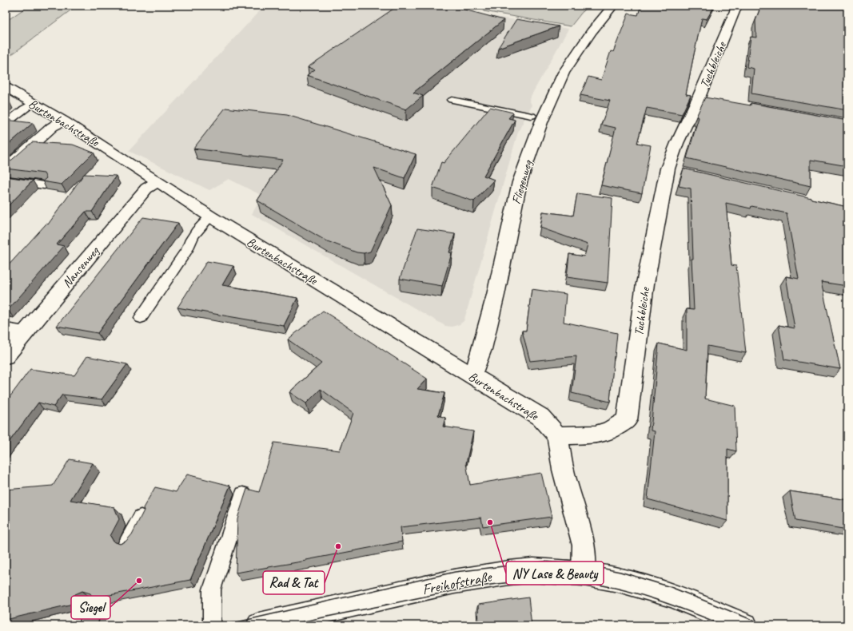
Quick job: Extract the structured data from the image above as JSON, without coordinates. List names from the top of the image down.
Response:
{
  "streets": {
    "street": [
      "Tuchbleiche",
      "Burtenbachstraße",
      "Fliegenweg",
      "Nansenweg",
      "Freihofstraße"
    ]
  },
  "crossings": [
    ["Tuchbleiche", "Burtenbachstraße"],
    ["Burtenbachstraße", "Fliegenweg"],
    ["Burtenbachstraße", "Nansenweg"]
  ],
  "places": ["NY Lase & Beauty", "Rad & Tat", "Siegel"]
}
